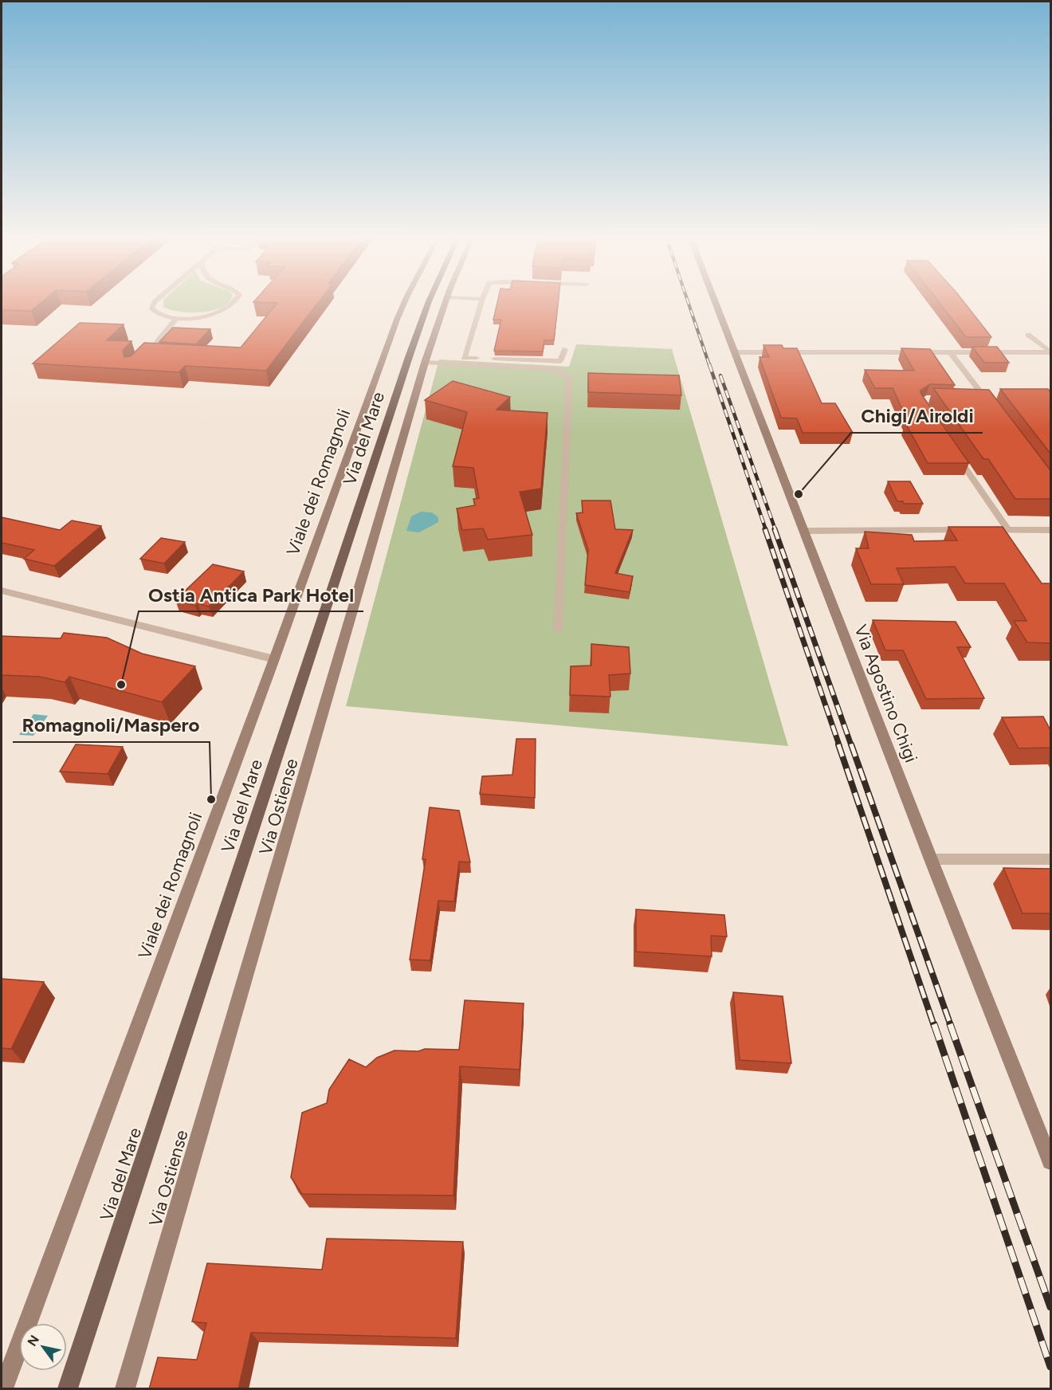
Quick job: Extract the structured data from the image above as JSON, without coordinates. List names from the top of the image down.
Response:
{
  "streets": {
    "main road": [
      "Via del Mare",
      "Viale dei Romagnoli",
      "Via Agostino Chigi",
      "Via Ostiense"
    ]
  },
  "places": ["Chigi/Airoldi", "Ostia Antica Park Hotel", "Romagnoli/Maspero"],
  "north": "top left"
}
